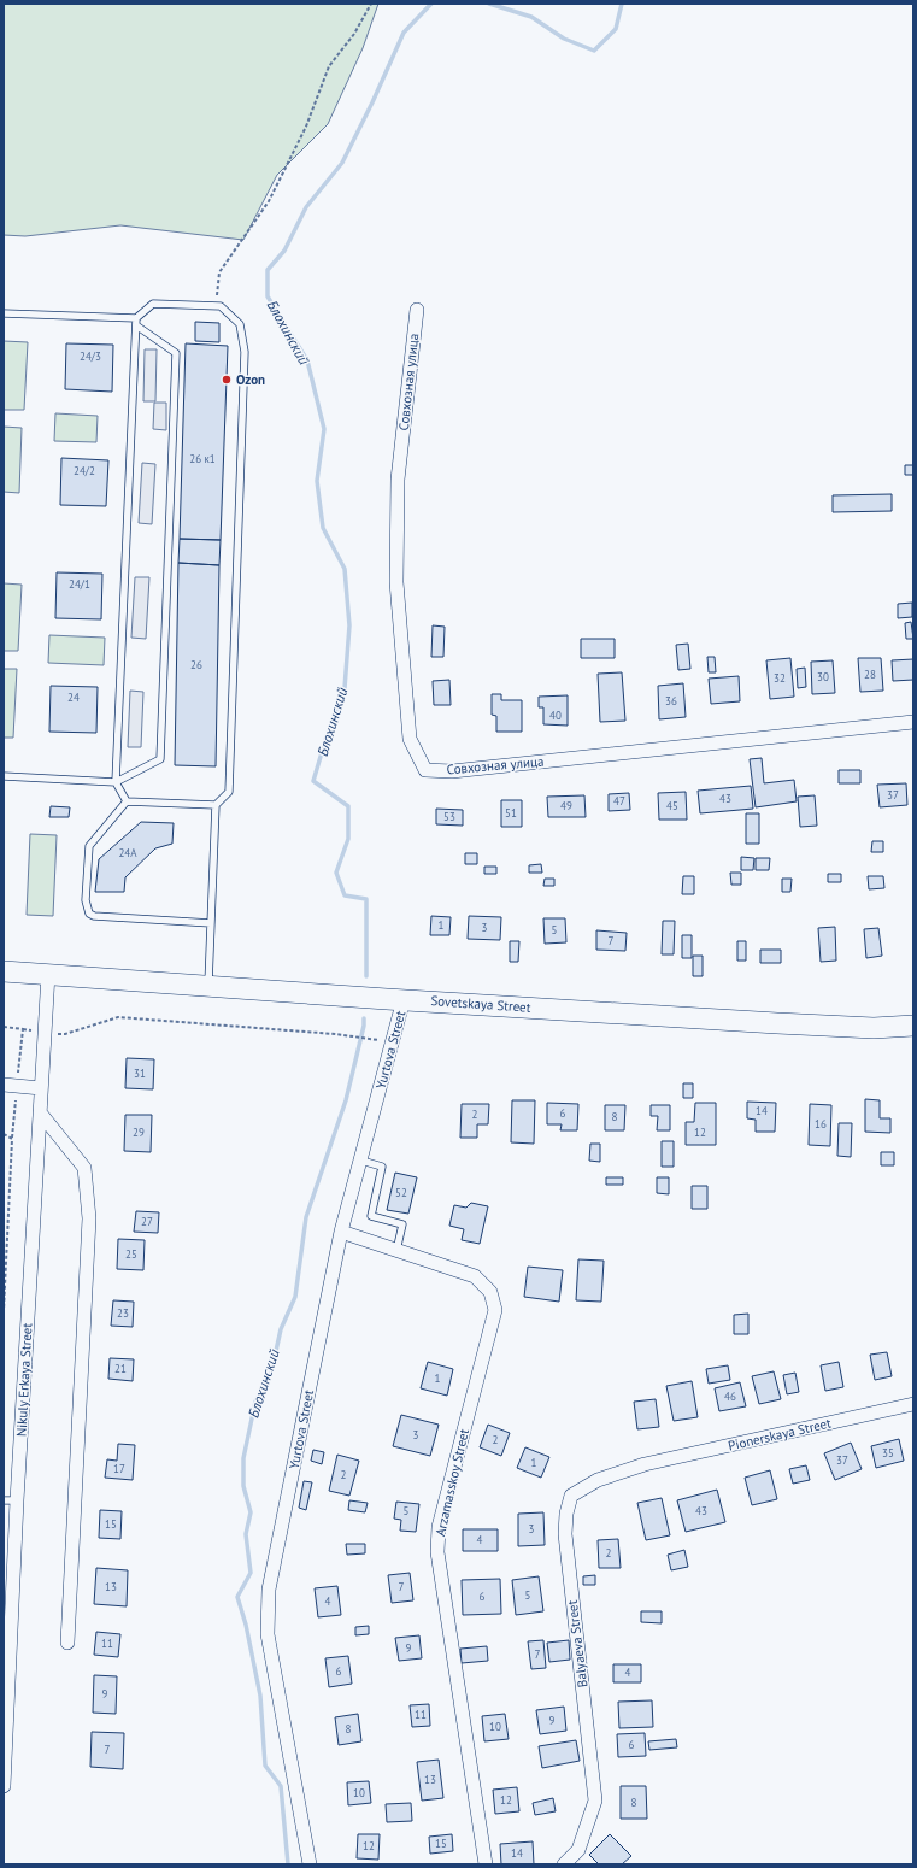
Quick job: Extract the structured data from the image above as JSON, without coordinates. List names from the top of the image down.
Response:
{
  "streets": {
    "main road": ["Sovetskaya Street"],
    "street": [
      "Совхозная улица",
      "Yurtova Street",
      "Nikuly Erkaya Street",
      "Pionerskaya Street",
      "Arzamasskoy Street",
      "Balyaeva Street"
    ]
  },
  "crossings": [
    ["Sovetskaya Street", "Yurtova Street"],
    ["Sovetskaya Street", "Nikuly Erkaya Street"],
    ["Yurtova Street", "Arzamasskoy Street"],
    ["Pionerskaya Street", "Balyaeva Street"]
  ],
  "water": ["Блохинский"],
  "places": ["Ozon"],
  "house_numbers": [
    "24/3",
    "26 к1",
    "24/2",
    "24/1",
    "26",
    "28",
    "30",
    "32",
    "24",
    "36",
    "40",
    "37",
    "43",
    "47",
    "49",
    "45",
    "51",
    "53",
    "24А",
    "1",
    "3",
    "5",
    "7",
    "31",
    "14",
    "6",
    "2",
    "8",
    "16",
    "29",
    "12",
    "52",
    "27",
    "25",
    "23",
    "21",
    "1",
    "46",
    "3",
    "2",
    "35",
    "37",
    "1",
    "17",
    "2",
    "5",
    "43",
    "15",
    "3",
    "4",
    "2",
    "13",
    "7",
    "5",
    "6",
    "4",
    "11",
    "9",
    "7",
    "6",
    "4",
    "9",
    "11",
    "9",
    "10",
    "8",
    "6",
    "7",
    "13",
    "10",
    "12",
    "8",
    "15",
    "12",
    "14"
  ]
}
